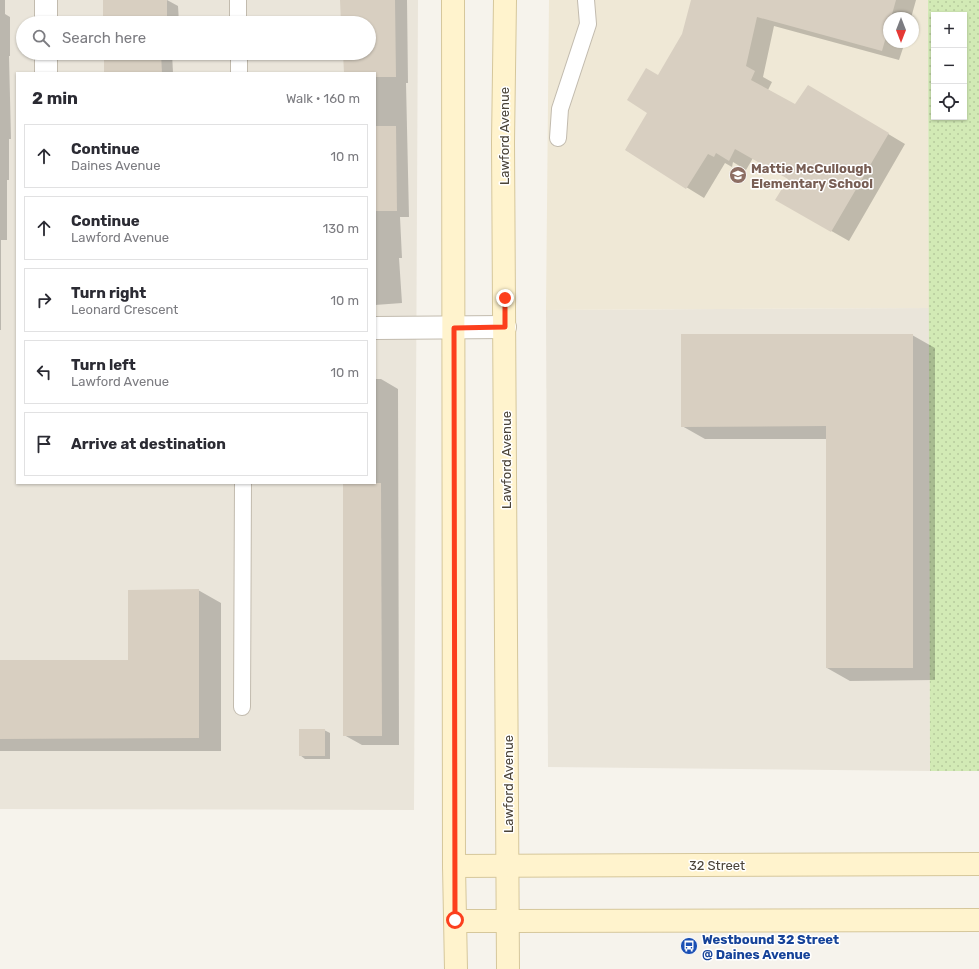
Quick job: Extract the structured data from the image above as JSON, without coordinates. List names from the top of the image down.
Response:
{
  "streets": {
    "street": ["Lawford Avenue", "32 Street"]
  },
  "crossings": [
    ["Lawford Avenue", "32 Street"]
  ],
  "places": {
    "school or university": ["Mattie McCullough Elementary School"],
    "bus stop": ["Westbound 32 Street @ Daines Avenue"]
  },
  "north": "bottom",
  "page": {
    "map_buttons": ["+", "−"],
    "search": "Search here",
    "heading": ["2 min", "Walk · 160 m"],
    "list": [
      ["Continue", "Daines Avenue", "10 m"],
      ["Continue", "Lawford Avenue", "130 m"],
      ["Turn right", "Leonard Crescent", "10 m"],
      ["Turn left", "Lawford Avenue", "10 m"],
      "Arrive at destination"
    ]
  }
}
